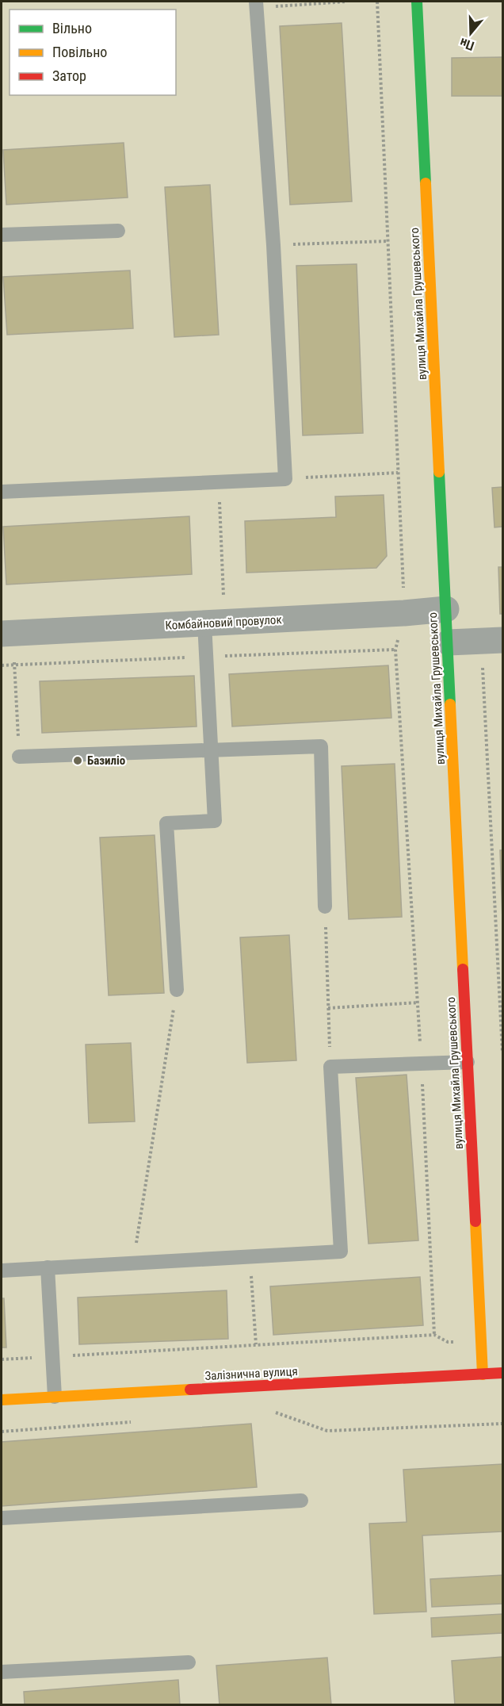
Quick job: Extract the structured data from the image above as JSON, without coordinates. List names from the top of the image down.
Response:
{
  "streets": {
    "street": ["вулиця Михайла Грушевського", "Комбайновий провулок", "Залізнична вулиця"]
  },
  "crossings": [
    ["вулиця Михайла Грушевського", "Комбайновий провулок"],
    ["вулиця Михайла Грушевського", "Залізнична вулиця"]
  ],
  "places": ["Базиліо"],
  "legend": ["Вільно", "Повільно", "Затор"],
  "north": "bottom"
}
